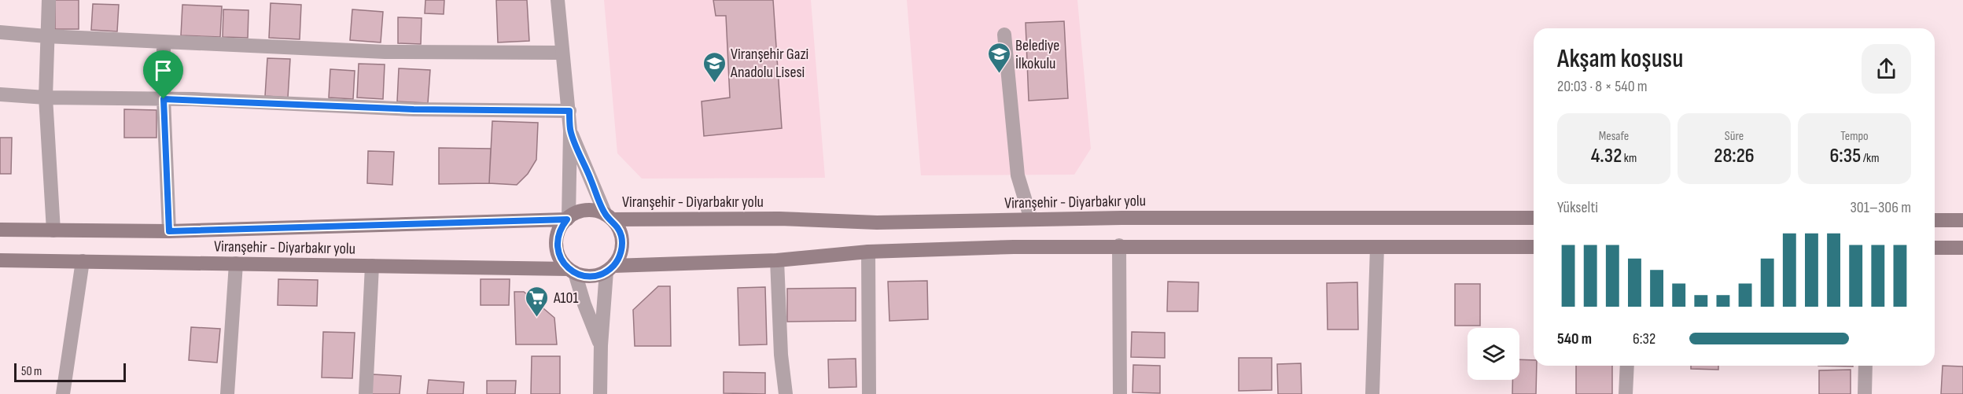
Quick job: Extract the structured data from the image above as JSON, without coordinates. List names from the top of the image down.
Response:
{
  "streets": {
    "main road": ["Viranşehir - Diyarbakır yolu"]
  },
  "places": {
    "school or university": ["Belediye İlkokulu", "Viranşehir Gazi Anadolu Lisesi"],
    "supermarket": ["A101"]
  },
  "scale_bar": "50 m",
  "page": {
    "heading": ["Akşam koşusu", "20:03 · 8 × 540 m"],
    "stats": [
      ["Mesafe", "4.32 km"],
      ["Süre", "28:26"],
      ["Tempo", "6:35 /km"]
    ],
    "chart": ["Yükselti", "301–306 m"],
    "list": [
      {
        "name": "540 m",
        "note": "6:32"
      }
    ],
    "scale": "50 m"
  }
}
